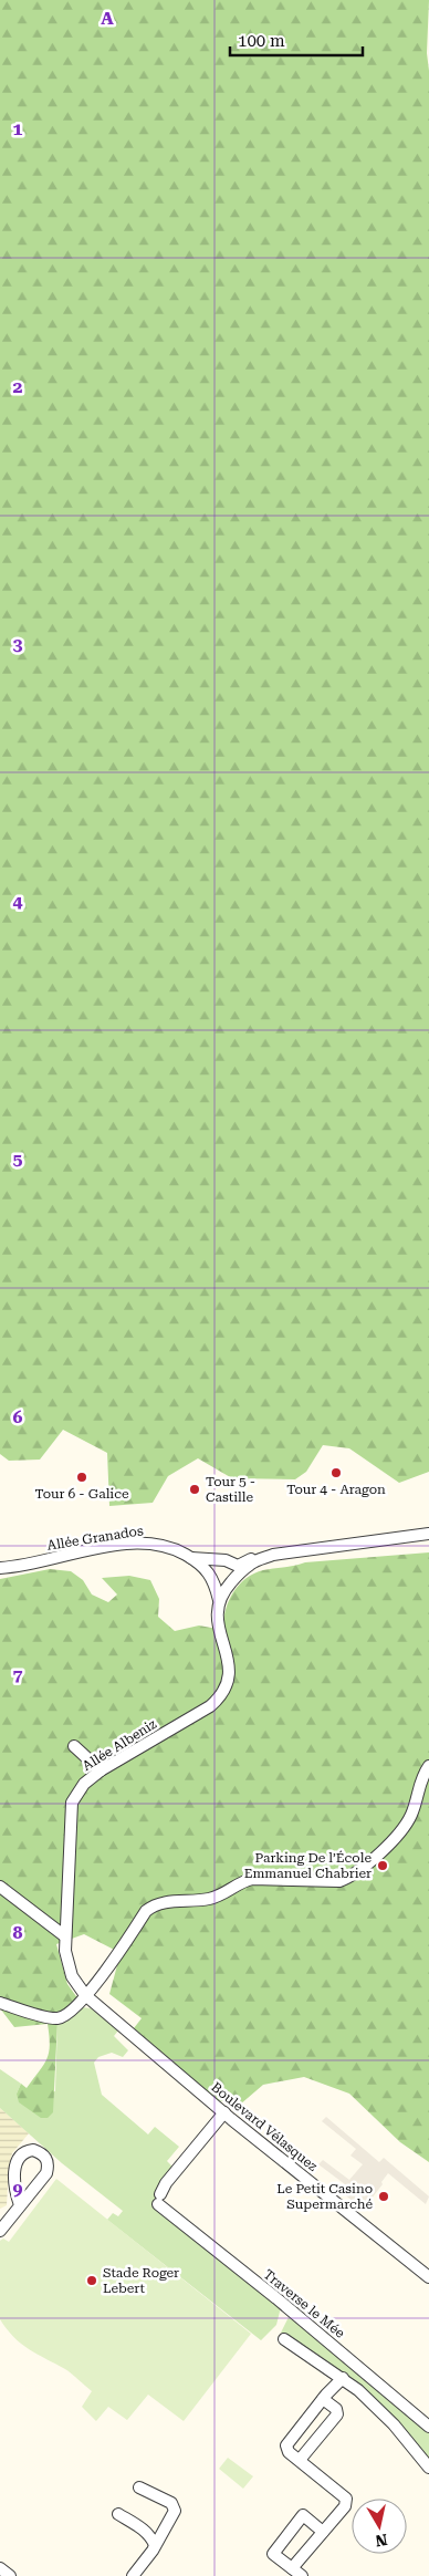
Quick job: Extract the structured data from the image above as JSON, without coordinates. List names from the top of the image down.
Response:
{
  "streets": {
    "street": [
      "Allée Granados",
      "Allée Albeniz",
      "Boulevard Vélasquez",
      "Traverse le Mée"
    ]
  },
  "crossings": [
    ["Allée Granados", "Allée Albeniz"],
    ["Allée Albeniz", "Boulevard Vélasquez"],
    ["Boulevard Vélasquez", "Traverse le Mée"]
  ],
  "places": [
    "Tour 4 - Aragon",
    "Tour 6 - Galice",
    "Tour 5 - Castille",
    "Parking De l’École Emmanuel Chabrier",
    "Le Petit Casino Supermarché",
    "Stade Roger Lebert"
  ],
  "scale_bar": "100 m",
  "north": "bottom",
  "grid": {
    "columns": ["A"],
    "rows": [
      "1",
      "2",
      "3",
      "4",
      "5",
      "6",
      "7",
      "8",
      "9"
    ]
  }
}
